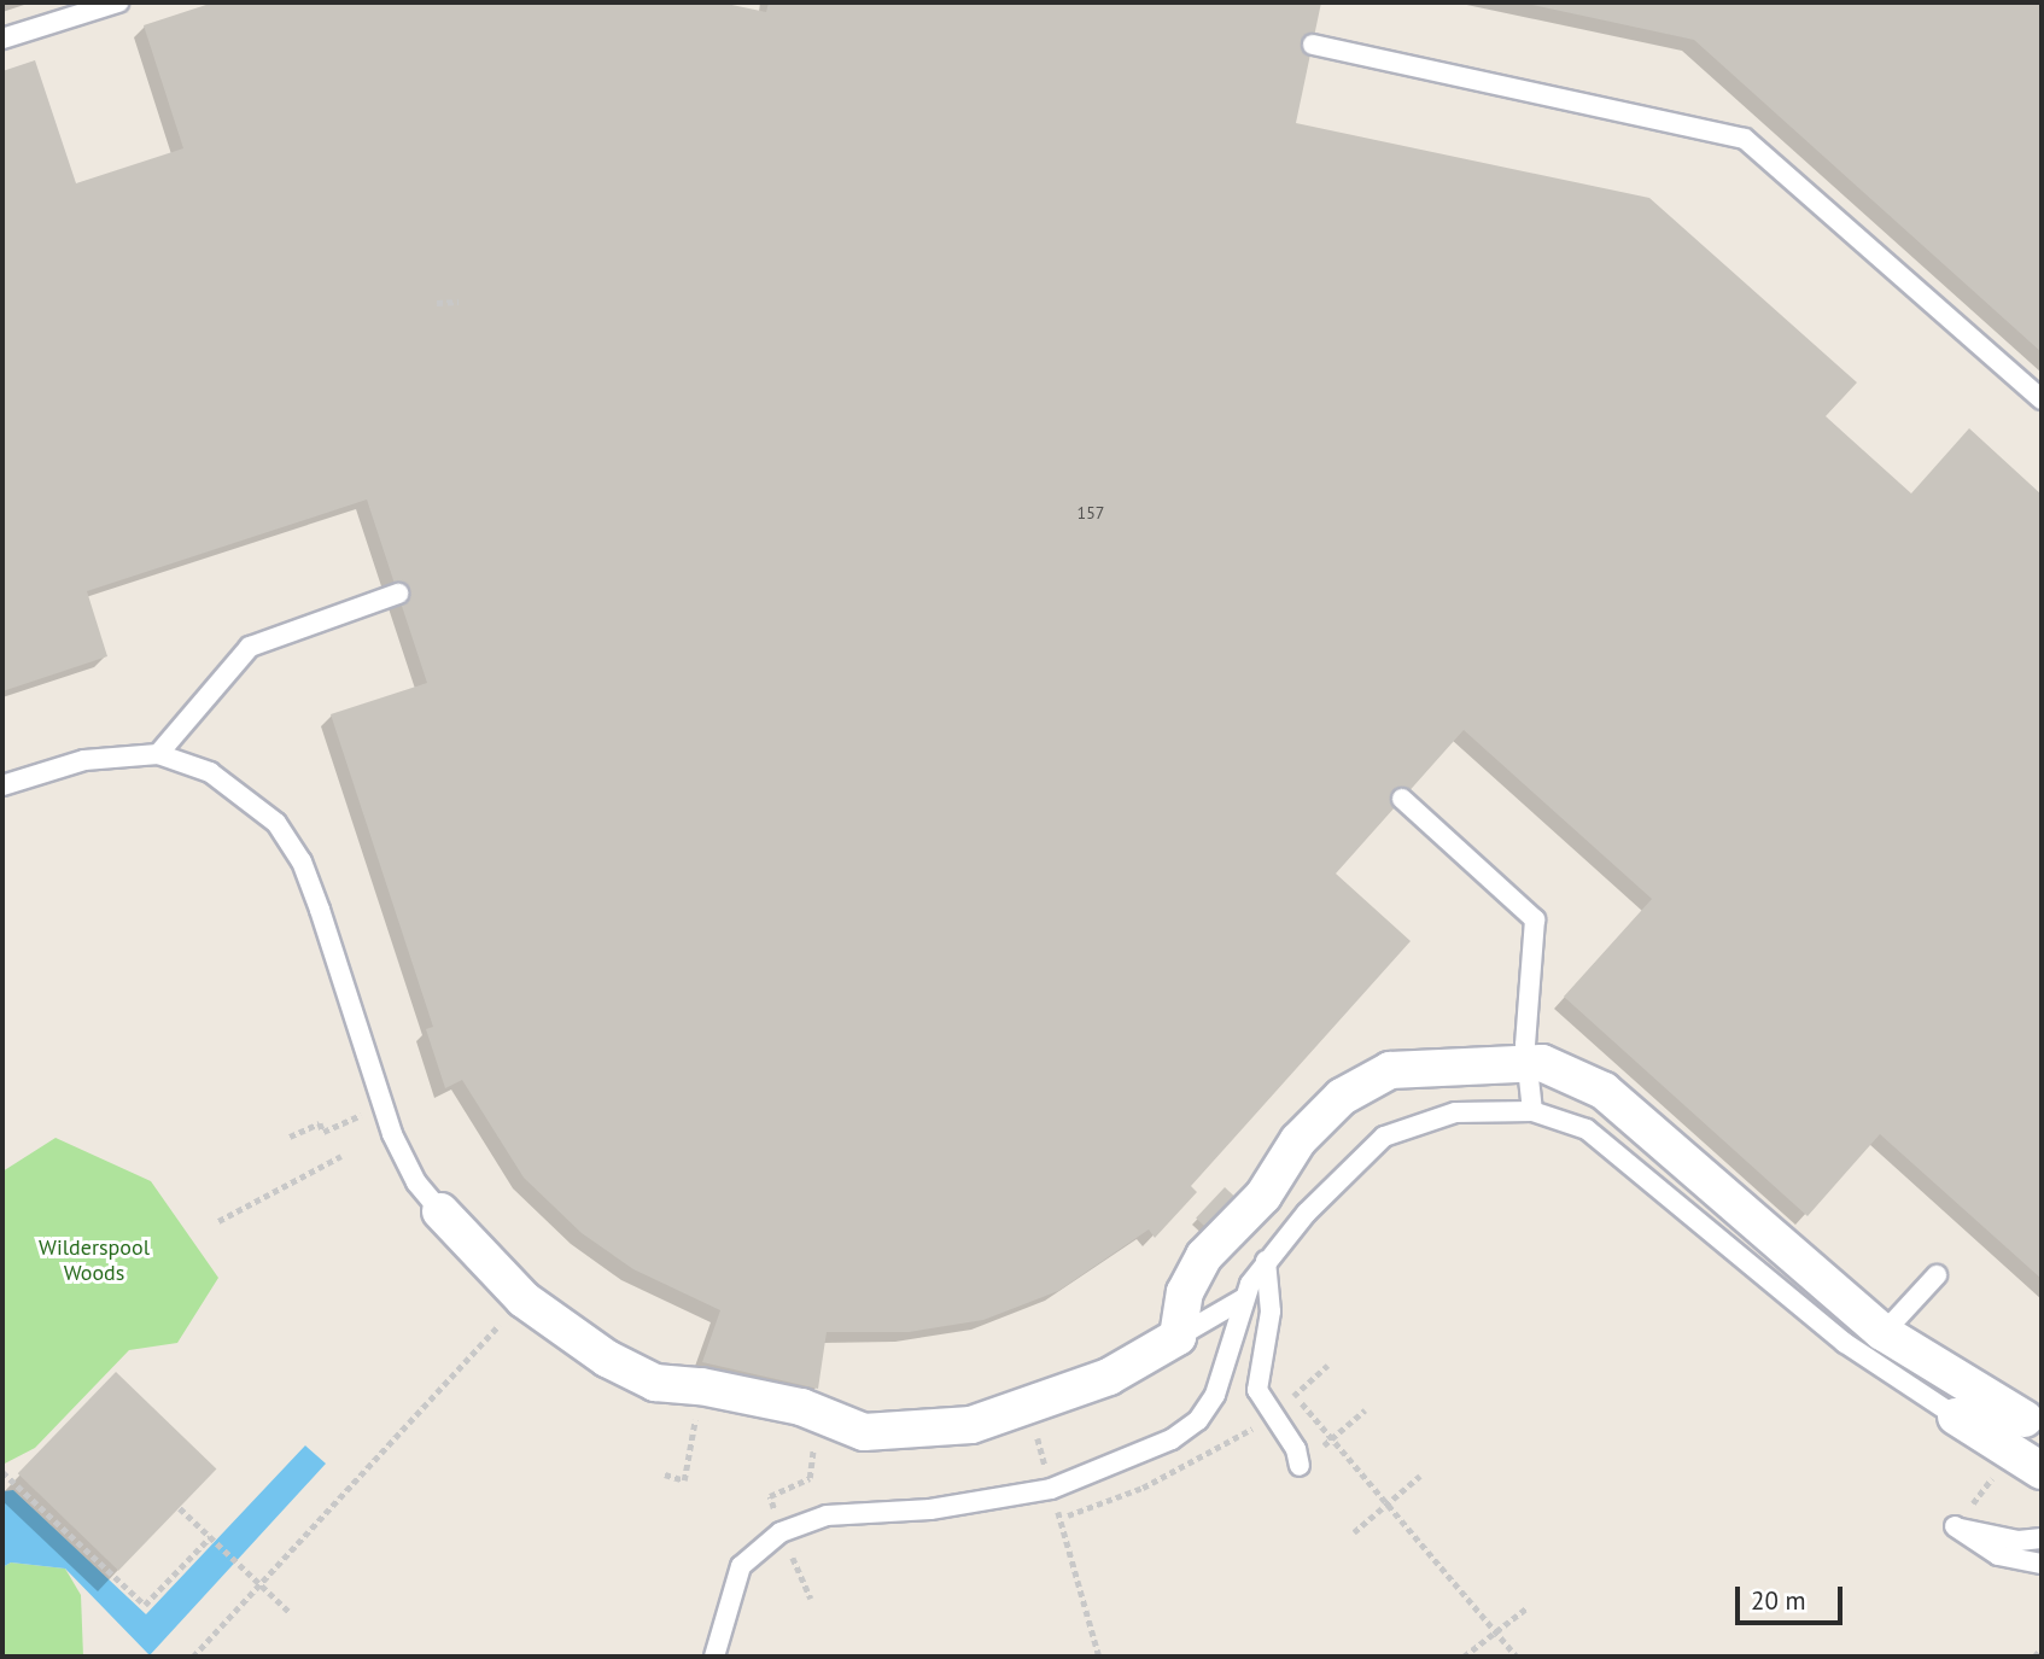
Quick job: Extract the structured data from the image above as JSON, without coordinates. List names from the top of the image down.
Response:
{
  "parks": ["Wilderspool Woods"],
  "house_numbers": ["157"],
  "scale_bar": "20 m"
}
